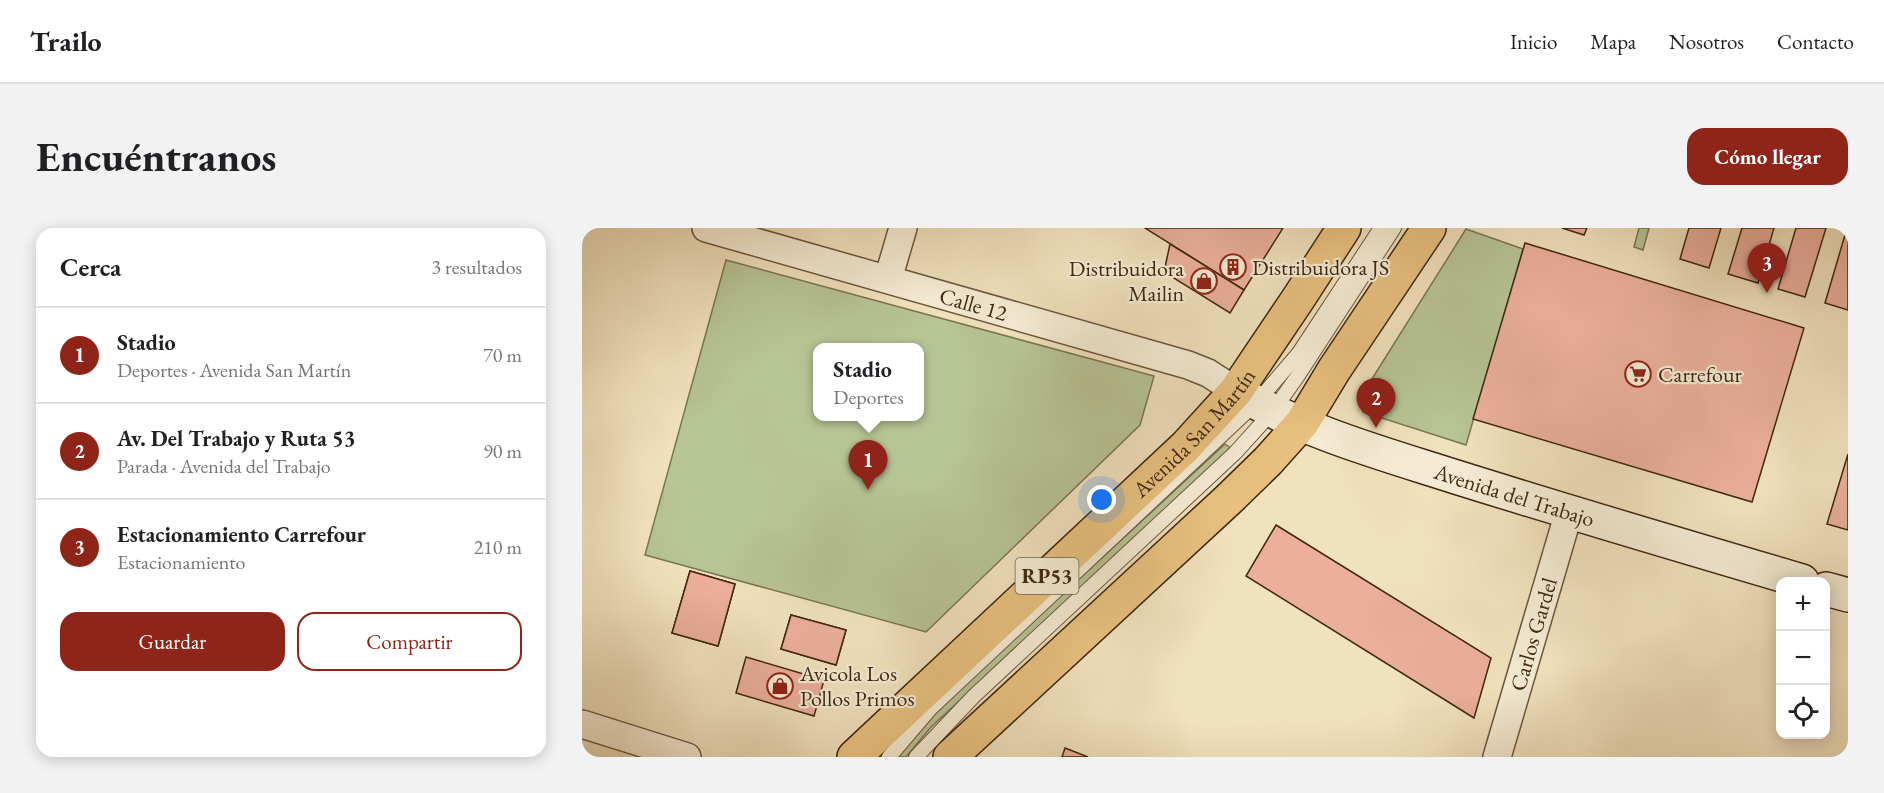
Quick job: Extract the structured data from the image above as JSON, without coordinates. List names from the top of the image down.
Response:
{
  "streets": {
    "main road": ["Avenida San Martín", "Avenida del Trabajo", "RP53"],
    "street": ["Calle 12", "Carlos Gardel"]
  },
  "crossings": [
    ["Calle 12", "Avenida San Martín"],
    ["Calle 12", "Avenida del Trabajo"],
    ["Avenida San Martín", "Avenida del Trabajo"],
    ["Avenida del Trabajo", "Carlos Gardel"]
  ],
  "places": {
    "building": ["Distribuidora JS"],
    "shop": ["Distribuidora Mailin", "Avicola Los Pollos Primos"],
    "supermarket": ["Carrefour"]
  },
  "page": {
    "header": "Trailo",
    "nav": [
      "Inicio",
      "Mapa",
      "Nosotros",
      "Contacto"
    ],
    "buttons": [
      "Cómo llegar",
      ["Guardar", "Compartir"]
    ],
    "title": "Encuéntranos",
    "heading": ["Cerca", "3 resultados"],
    "pins": ["3", "2", "1"],
    "list": [
      {
        "mark": "1",
        "name": "Stadio",
        "note": "Deportes · Avenida San Martín",
        "value": "70 m"
      },
      {
        "mark": "2",
        "name": "Av. Del Trabajo y Ruta 53",
        "note": "Parada · Avenida del Trabajo",
        "value": "90 m"
      },
      {
        "mark": "3",
        "name": "Estacionamiento Carrefour",
        "note": "Estacionamiento",
        "value": "210 m"
      }
    ],
    "popup": ["Stadio", "Deportes"],
    "map_buttons": ["+", "−"]
  }
}
